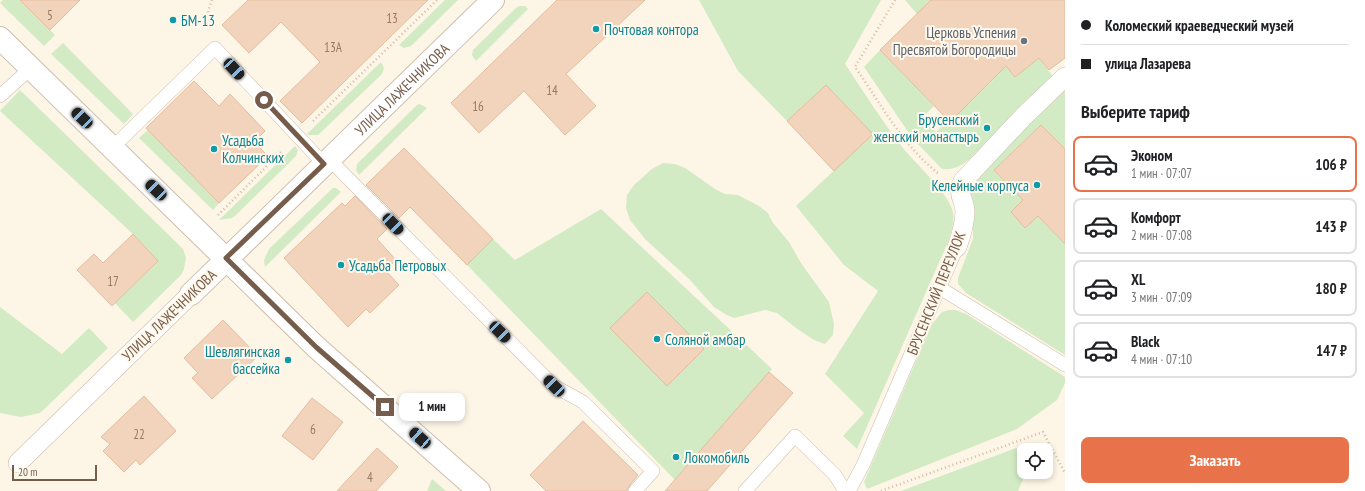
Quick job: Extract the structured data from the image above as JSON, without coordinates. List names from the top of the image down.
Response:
{
  "streets": {
    "street": ["УЛИЦА ЛАЖЕЧНИКОВА", "БРУСЕНСКИЙ ПЕРЕУЛОК"]
  },
  "places": [
    "БМ-13",
    "Почтовая контора",
    "Церковь Успения Пресвятой Богородицы",
    "Брусенский женский монастырь",
    "Усадьба Колчинских",
    "Келейные корпуса",
    "Усадьба Петровых",
    "Соляной амбар",
    "Шевлягинская бассейка",
    "Локомобиль"
  ],
  "house_numbers": [
    "5",
    "13",
    "13А",
    "14",
    "16",
    "17",
    "6",
    "22",
    "4"
  ],
  "scale_bar": "20 m",
  "page": {
    "banner": ["Коломеский краеведческий музей", "улица Лазарева"],
    "heading": "Выберите тариф",
    "list": [
      {
        "name": "Эконом",
        "note": "1 мин · 07:07",
        "value": "106 ₽"
      },
      {
        "name": "Комфорт",
        "note": "2 мин · 07:08",
        "value": "143 ₽"
      },
      {
        "name": "XL",
        "note": "3 мин · 07:09",
        "value": "180 ₽"
      },
      {
        "name": "Black",
        "note": "4 мин · 07:10",
        "value": "147 ₽"
      }
    ],
    "bubble": "1 мин",
    "buttons": "Заказать",
    "scale": "20 m"
  }
}
